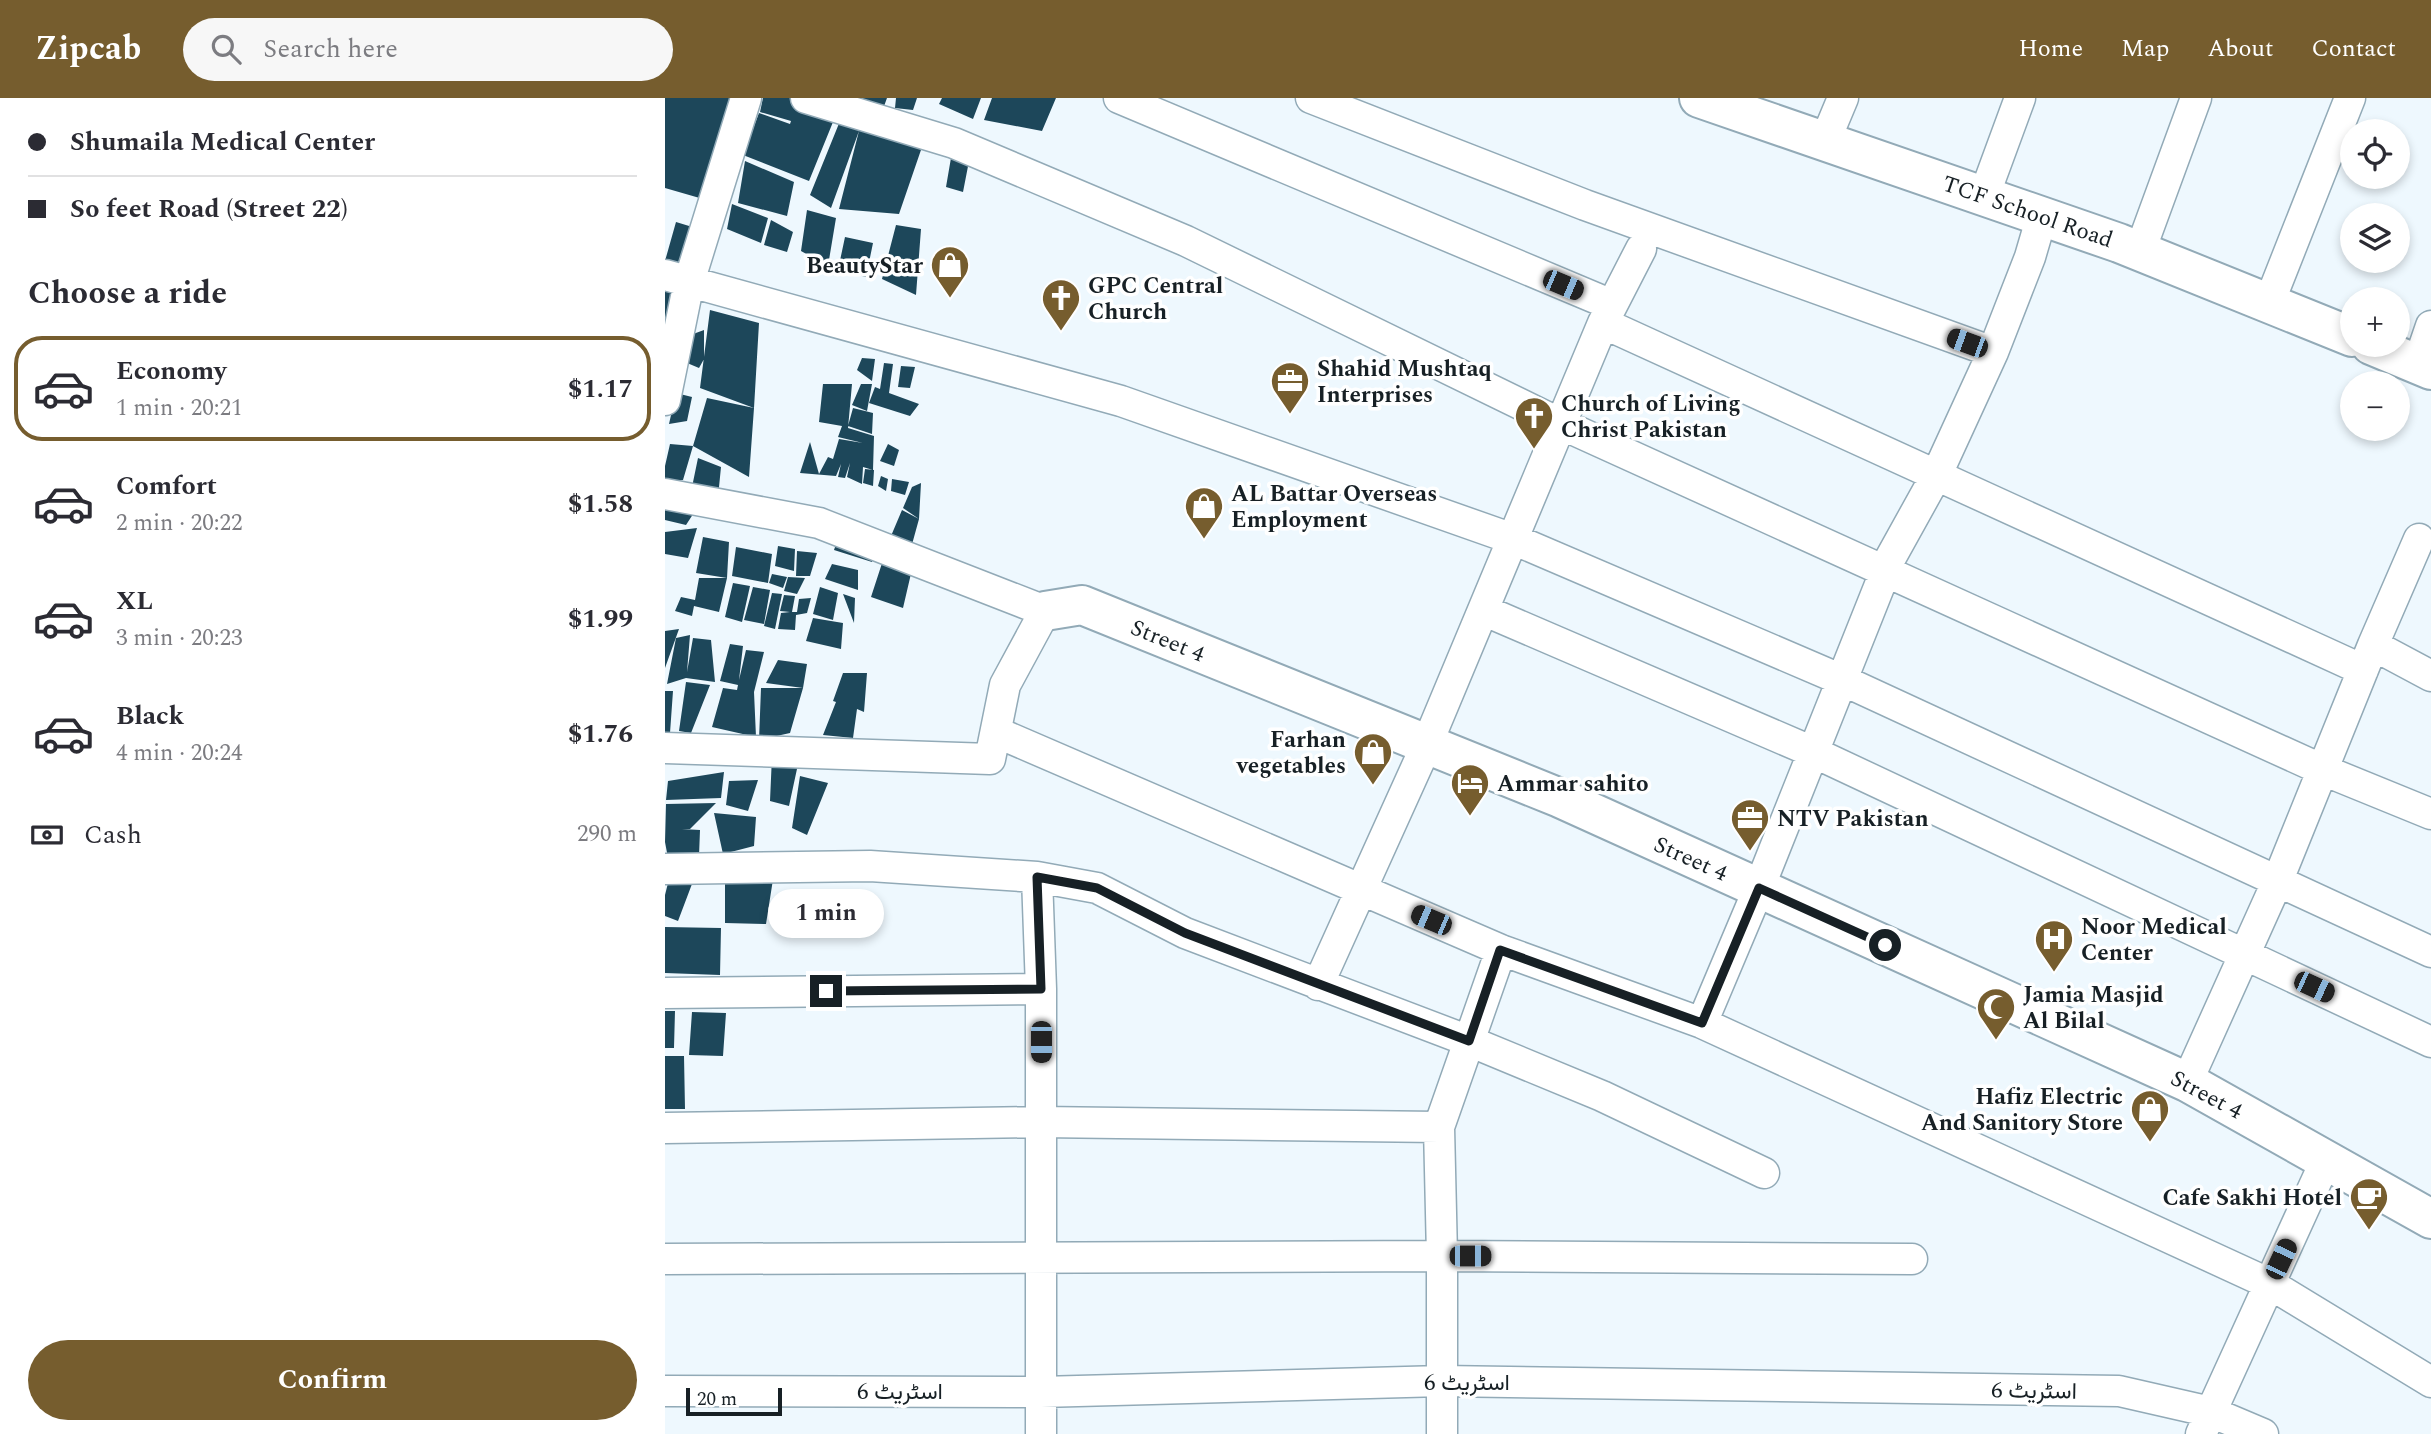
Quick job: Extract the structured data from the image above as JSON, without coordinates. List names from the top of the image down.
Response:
{
  "streets": {
    "street": ["TCF School Road", "Street 4", "اسٹریٹ 6"]
  },
  "places": {
    "shop": [
      "BeautyStar",
      "AL Battar Overseas Employment",
      "Farhan vegetables",
      "Hafiz Electric And Sanitory Store"
    ],
    "church": ["GPC Central Church", "Church of Living Christ Pakistan"],
    "office": ["Shahid Mushtaq Interprises", "NTV Pakistan"],
    "hotel": ["Ammar sahito"],
    "hospital": ["Noor Medical Center"],
    "mosque": ["Jamia Masjid Al Bilal"],
    "cafe": ["Cafe Sakhi Hotel"]
  },
  "scale_bar": "20 m",
  "page": {
    "header": "Zipcab",
    "search": "Search here",
    "nav": [
      "Home",
      "Map",
      "About",
      "Contact"
    ],
    "banner": ["Shumaila Medical Center", "So feet Road (Street 22)"],
    "map_buttons": ["+", "−"],
    "heading": "Choose a ride",
    "list": [
      {
        "name": "Economy",
        "note": "1 min · 20:21",
        "value": "$1.17"
      },
      {
        "name": "Comfort",
        "note": "2 min · 20:22",
        "value": "$1.58"
      },
      {
        "name": "XL",
        "note": "3 min · 20:23",
        "value": "$1.99"
      },
      {
        "name": "Black",
        "note": "4 min · 20:24",
        "value": "$1.76"
      }
    ],
    "pay": ["Cash", "290 m"],
    "bubble": "1 min",
    "buttons": "Confirm",
    "scale": "20 m"
  }
}
